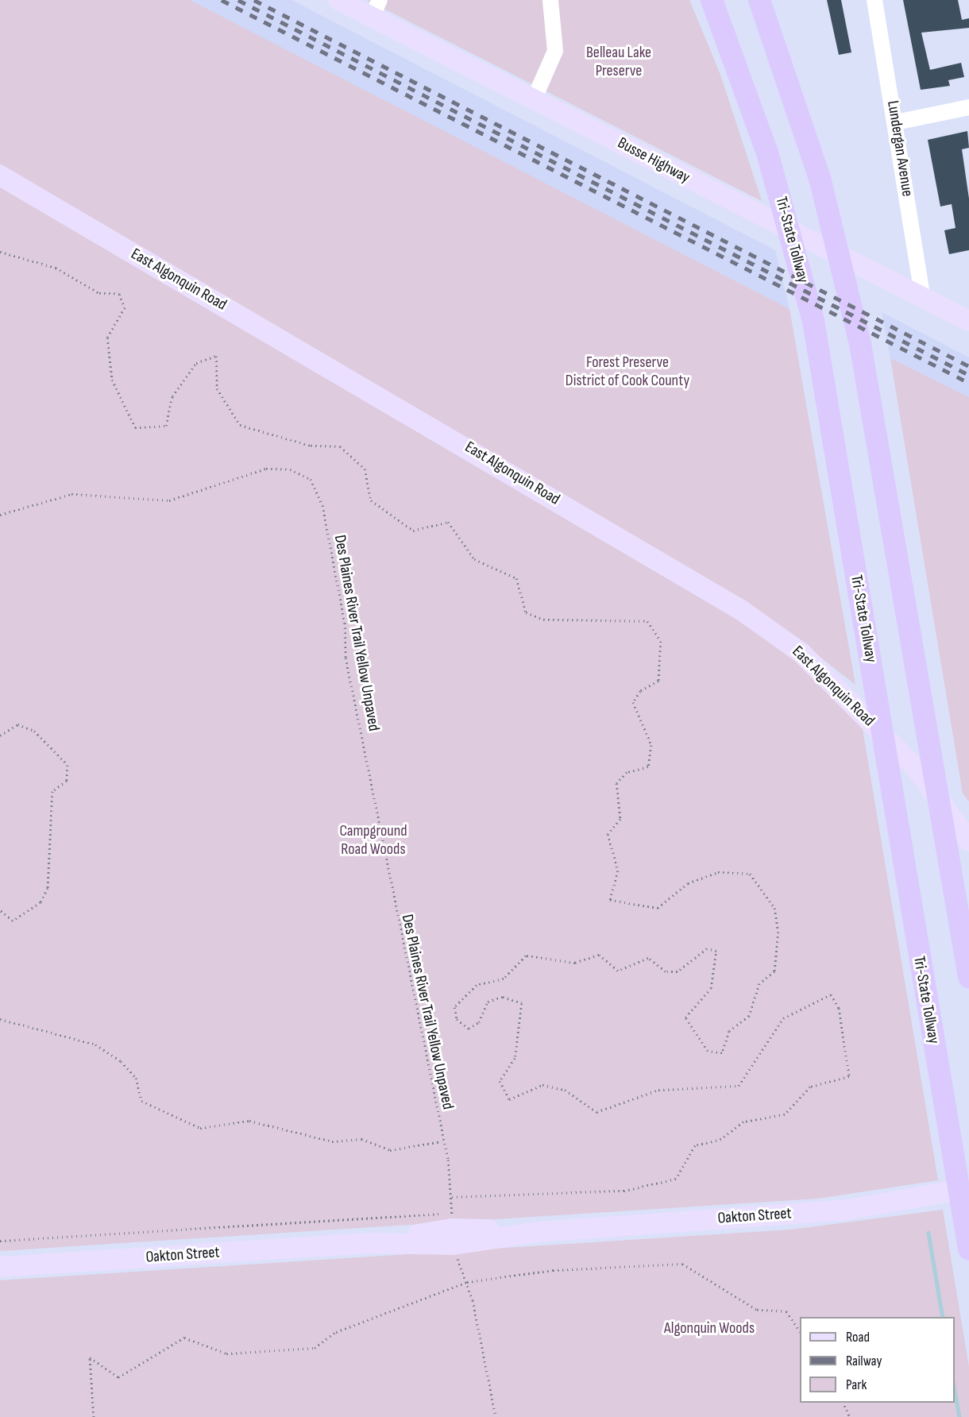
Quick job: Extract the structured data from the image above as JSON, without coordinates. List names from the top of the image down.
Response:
{
  "streets": {
    "highway": ["Tri-State Tollway"],
    "main road": ["Busse Highway", "East Algonquin Road", "Oakton Street"],
    "street": ["Lundergan Avenue"],
    "path": ["Des Plaines River Trail Yellow Unpaved"]
  },
  "crossings": [
    ["Lundergan Avenue", "Busse Highway"],
    ["Tri-State Tollway", "Oakton Street"]
  ],
  "parks": [
    "Belleau Lake Preserve",
    "Forest Preserve District of Cook County",
    "Campground Road Woods",
    "Algonquin Woods"
  ],
  "legend": ["Road", "Railway", "Park"]
}
